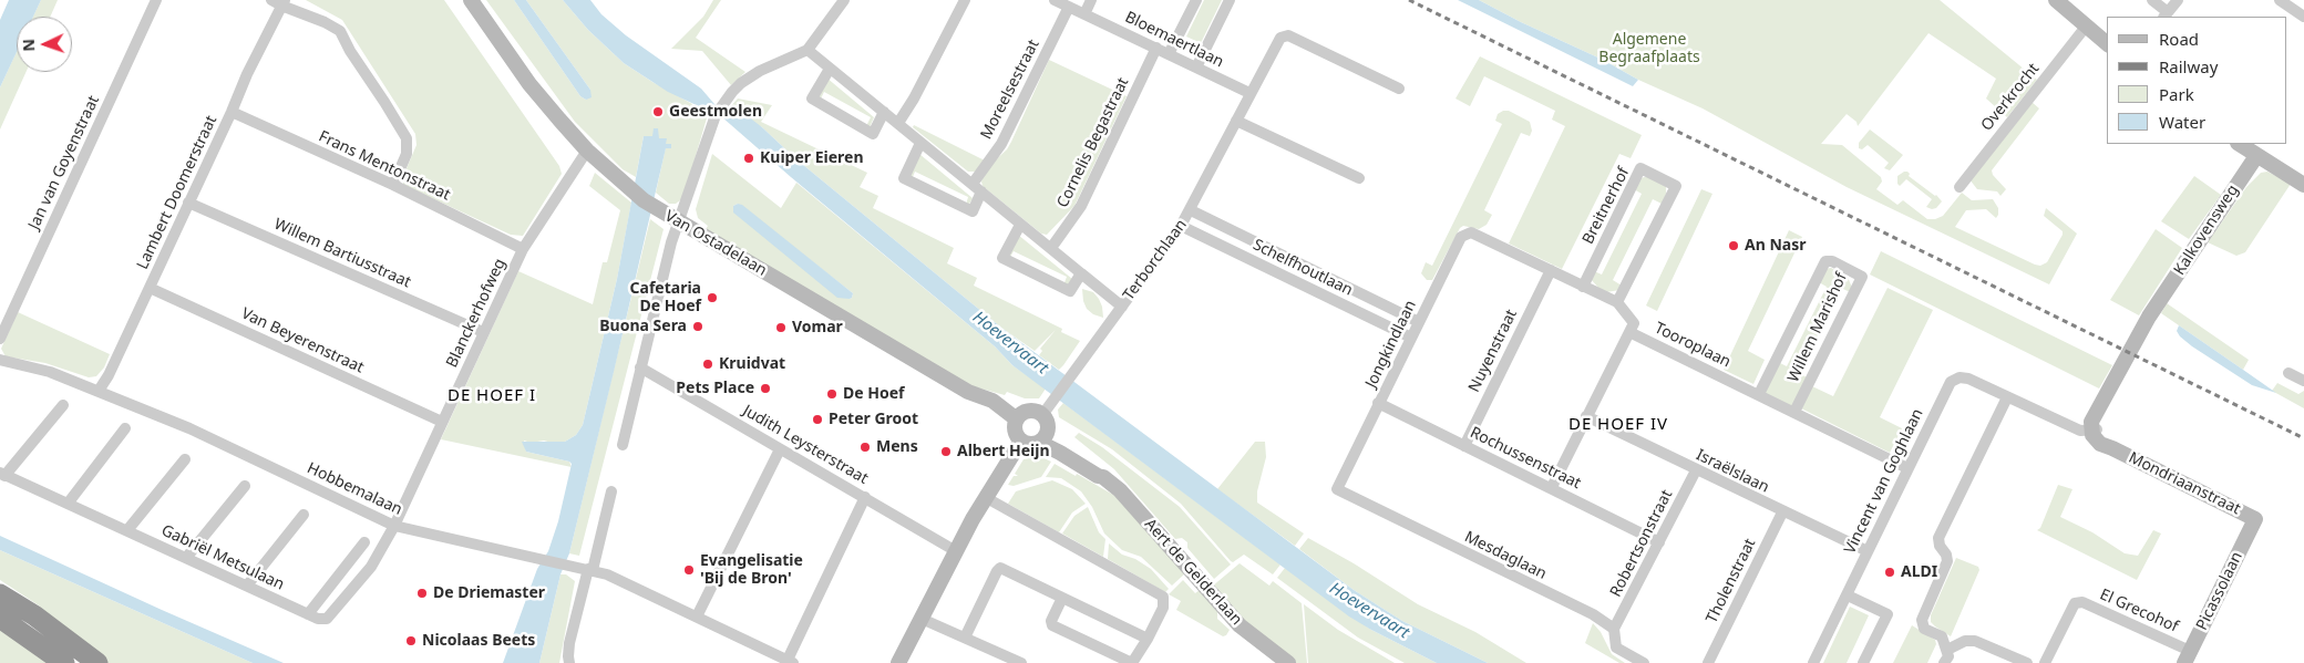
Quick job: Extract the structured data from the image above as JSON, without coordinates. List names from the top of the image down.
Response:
{
  "streets": {
    "street": [
      "Bloemaertlaan",
      "Moreelsestraat",
      "Overkrocht",
      "Cornelis Begastraat",
      "Jan van Goyenstraat",
      "Frans Mentonstraat",
      "Lambert Doomerstraat",
      "Breitnerhof",
      "Kalkovensweg",
      "Van Ostadelaan",
      "Willem Bartiusstraat",
      "Terborchlaan",
      "Schelfhoutlaan",
      "Blanckerhofweg",
      "Willem Marishof",
      "Van Beyerenstraat",
      "Jongkindlaan",
      "Tooroplaan",
      "Nuyenstraat",
      "Judith Leysterstraat",
      "Rochussenstraat",
      "Israëlslaan",
      "Vincent van Goghlaan",
      "Mondriaanstraat",
      "Hobbemalaan",
      "Robertsonstraat",
      "Mesdaglaan",
      "Gabriël Metsulaan",
      "Aert de Gelderlaan",
      "Tholenstraat",
      "Picassolaan",
      "El Grecohof"
    ]
  },
  "crossings": [
    ["Bloemaertlaan", "Moreelsestraat"],
    ["Bloemaertlaan", "Cornelis Begastraat"],
    ["Bloemaertlaan", "Terborchlaan"],
    ["Frans Mentonstraat", "Lambert Doomerstraat"],
    ["Frans Mentonstraat", "Blanckerhofweg"],
    ["Lambert Doomerstraat", "Willem Bartiusstraat"],
    ["Lambert Doomerstraat", "Van Beyerenstraat"],
    ["Lambert Doomerstraat", "Hobbemalaan"],
    ["Breitnerhof", "Tooroplaan"],
    ["Kalkovensweg", "Mondriaanstraat"],
    ["Van Ostadelaan", "Terborchlaan"],
    ["Van Ostadelaan", "Blanckerhofweg"],
    ["Van Ostadelaan", "Aert de Gelderlaan"],
    ["Willem Bartiusstraat", "Blanckerhofweg"],
    ["Terborchlaan", "Schelfhoutlaan"],
    ["Terborchlaan", "Aert de Gelderlaan"],
    ["Schelfhoutlaan", "Jongkindlaan"],
    ["Blanckerhofweg", "Van Beyerenstraat"],
    ["Blanckerhofweg", "Hobbemalaan"],
    ["Blanckerhofweg", "Gabriël Metsulaan"],
    ["Willem Marishof", "Tooroplaan"],
    ["Jongkindlaan", "Tooroplaan"],
    ["Jongkindlaan", "Rochussenstraat"],
    ["Jongkindlaan", "Mesdaglaan"],
    ["Tooroplaan", "Nuyenstraat"],
    ["Tooroplaan", "Vincent van Goghlaan"],
    ["Nuyenstraat", "Rochussenstraat"],
    ["Rochussenstraat", "Robertsonstraat"],
    ["Israëlslaan", "Vincent van Goghlaan"],
    ["Israëlslaan", "Robertsonstraat"],
    ["Israëlslaan", "Tholenstraat"],
    ["Mondriaanstraat", "Picassolaan"],
    ["Hobbemalaan", "Gabriël Metsulaan"],
    ["Robertsonstraat", "Mesdaglaan"],
    ["Picassolaan", "El Grecohof"]
  ],
  "districts": ["DE HOEF I", "DE HOEF IV"],
  "water": ["Hoevervaart"],
  "parks": ["Algemene Begraafplaats"],
  "places": [
    "Geestmolen",
    "Kuiper Eieren",
    "An Nasr",
    "Cafetaria De Hoef",
    "Buona Sera",
    "Vomar",
    "Kruidvat",
    "Pets Place",
    "De Hoef",
    "Peter Groot",
    "Mens",
    "Albert Heijn",
    "Evangelisatie 'Bij de Bron'",
    "ALDI",
    "De Driemaster",
    "Nicolaas Beets"
  ],
  "legend": [
    "Road",
    "Railway",
    "Park",
    "Water"
  ],
  "north": "left"
}
